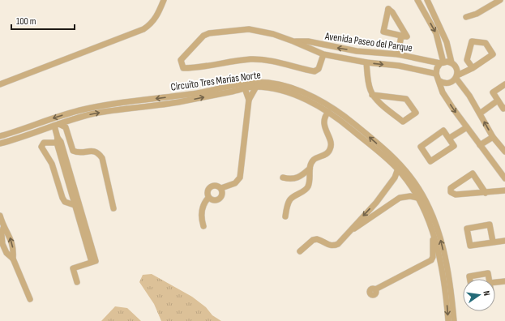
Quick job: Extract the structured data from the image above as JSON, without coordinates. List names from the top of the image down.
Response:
{
  "streets": {
    "street": ["Avenida Paseo del Parque", "Circuito Tres Marías Norte"]
  },
  "scale_bar": "100 m",
  "north": "right"
}
